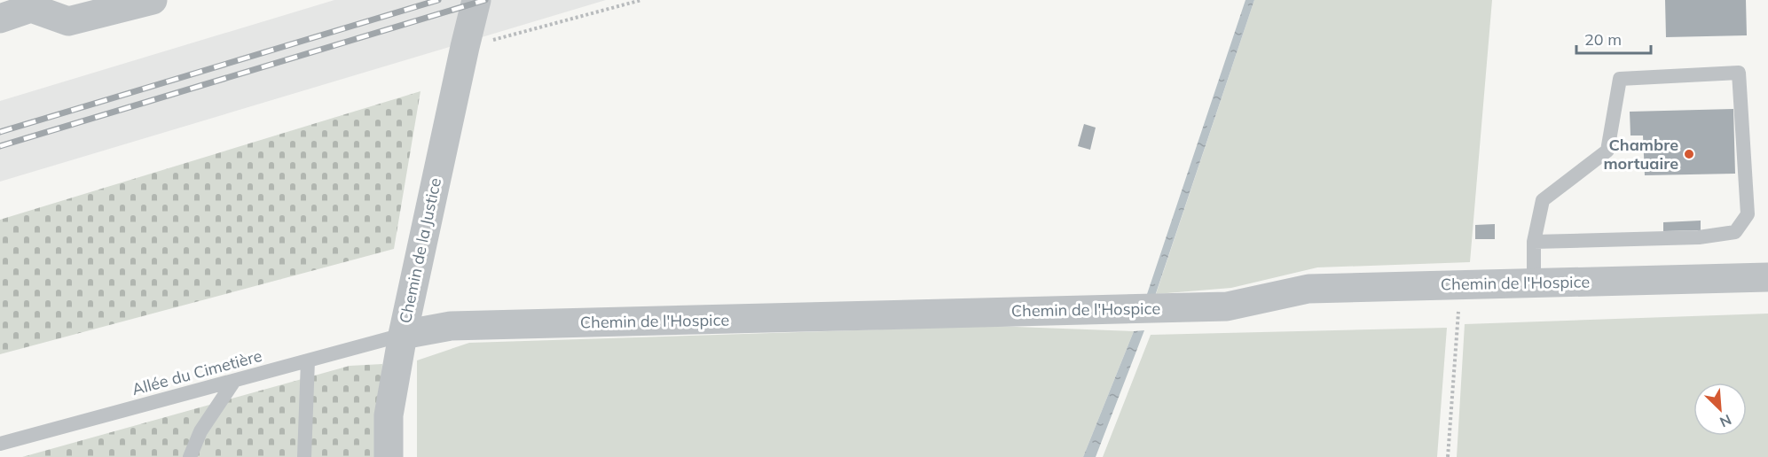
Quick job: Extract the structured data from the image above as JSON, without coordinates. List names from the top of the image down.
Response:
{
  "streets": {
    "street": ["Chemin de la Justice", "Chemin de l'Hospice"],
    "lane": ["Allée du Cimetière"]
  },
  "crossings": [
    ["Chemin de la Justice", "Chemin de l'Hospice"],
    ["Chemin de la Justice", "Allée du Cimetière"],
    ["Chemin de l'Hospice", "Allée du Cimetière"]
  ],
  "places": ["Chambre mortuaire"],
  "scale_bar": "20 m",
  "north": "bottom right"
}
